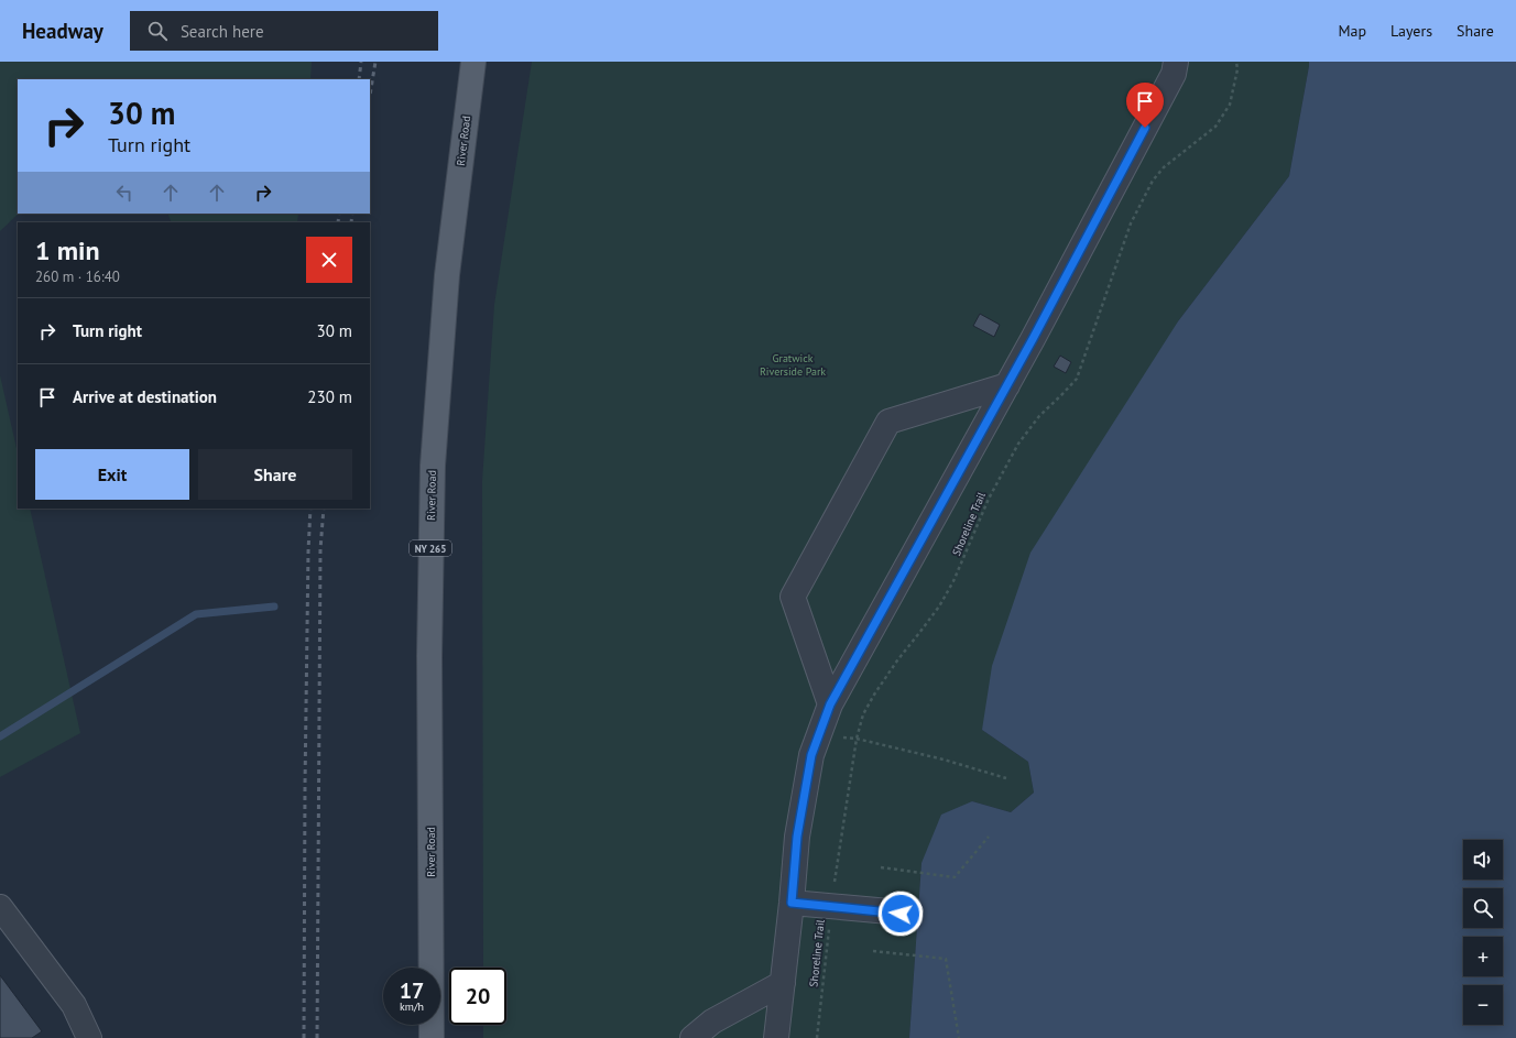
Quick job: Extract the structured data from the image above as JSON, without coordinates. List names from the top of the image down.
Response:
{
  "streets": {
    "main road": ["River Road", "NY 265"],
    "path": ["Shoreline Trail"]
  },
  "parks": ["Gratwick Riverside Park"],
  "page": {
    "header": "Headway",
    "search": "Search here",
    "nav": ["Map", "Layers", "Share"],
    "turn": ["30 m", "Turn right"],
    "heading": ["1 min", "260 m · 16:40"],
    "list": [
      {
        "name": "Turn right",
        "value": "30 m"
      },
      {
        "name": "Arrive at destination",
        "value": "230 m"
      }
    ],
    "buttons": ["Exit", "Share"],
    "map_buttons": ["+", "−"],
    "speed": "17 km/h",
    "limit": "20"
  }
}
